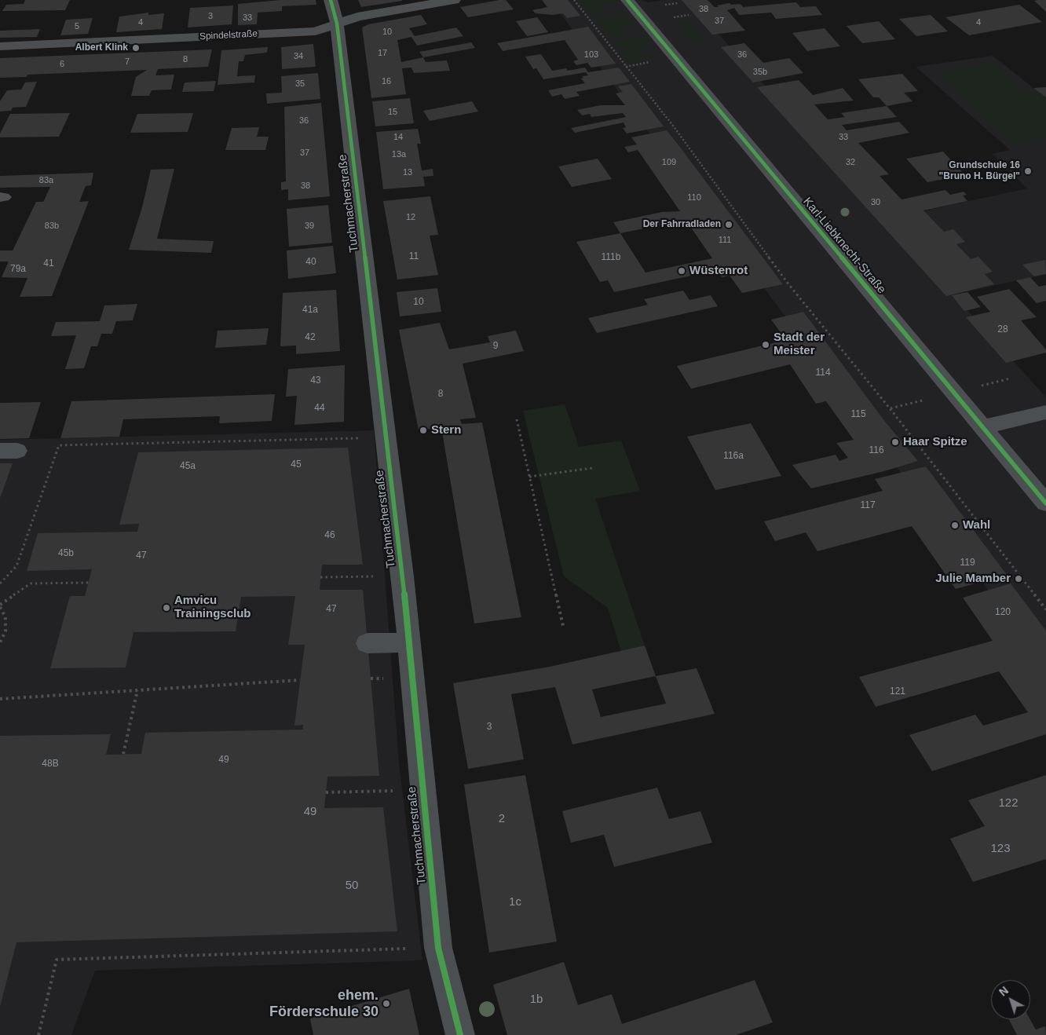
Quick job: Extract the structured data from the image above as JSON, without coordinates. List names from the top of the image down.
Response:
{
  "streets": {
    "street": ["Spindelstraße", "Tuchmacherstraße", "Karl-Liebknecht-Straße"]
  },
  "crossings": [
    ["Spindelstraße", "Tuchmacherstraße"]
  ],
  "places": [
    "Albert Klink",
    "Grundschule 16 \"Bruno H. Bürgel\"",
    "Der Fahrradladen",
    "Wüstenrot",
    "Stadt der Meister",
    "Stern",
    "Haar Spitze",
    "Wahl",
    "Julie Mamber",
    "Amvicu Trainingsclub",
    "ehem. Förderschule 30"
  ],
  "house_numbers": [
    "38",
    "3",
    "33",
    "37",
    "4",
    "4",
    "5",
    "10",
    "17",
    "103",
    "36",
    "34",
    "8",
    "7",
    "6",
    "35b",
    "16",
    "35",
    "15",
    "36",
    "14",
    "33",
    "37",
    "13a",
    "109",
    "32",
    "13",
    "83a",
    "38",
    "110",
    "30",
    "12",
    "83b",
    "39",
    "111",
    "11",
    "111b",
    "40",
    "41",
    "79a",
    "10",
    "41a",
    "28",
    "42",
    "9",
    "114",
    "43",
    "8",
    "44",
    "115",
    "116",
    "116a",
    "45",
    "45a",
    "117",
    "46",
    "45b",
    "47",
    "119",
    "47",
    "120",
    "121",
    "3",
    "49",
    "48B",
    "122",
    "49",
    "2",
    "123",
    "50",
    "1c",
    "1b"
  ],
  "north": "top left"
}
